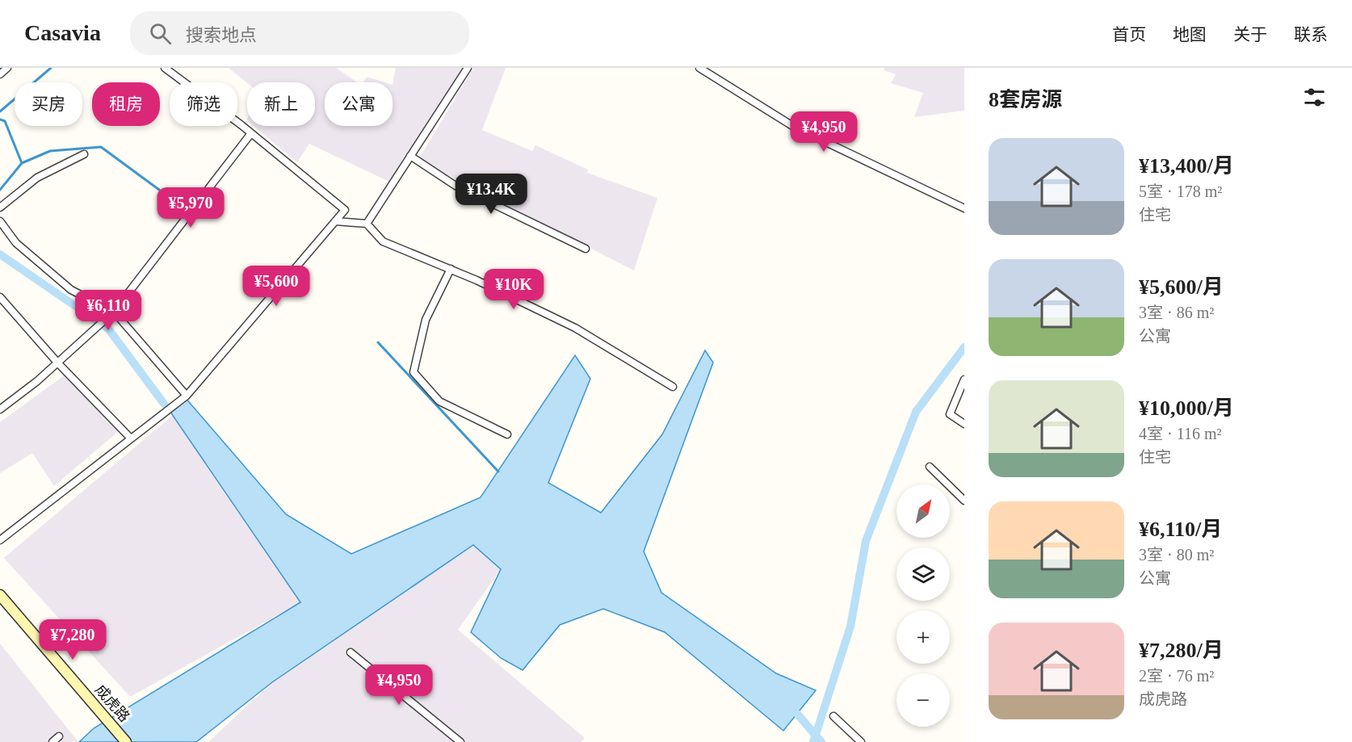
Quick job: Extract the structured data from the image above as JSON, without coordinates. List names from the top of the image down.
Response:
{
  "streets": {
    "street": ["成虎路"]
  },
  "north": "top right",
  "page": {
    "header": "Casavia",
    "search": "搜索地点",
    "nav": [
      "首页",
      "地图",
      "关于",
      "联系"
    ],
    "heading": "8套房源",
    "chip": [
      "买房",
      "租房",
      "筛选",
      "新上",
      "公寓"
    ],
    "price": [
      "¥4,950",
      "¥13.4K",
      "¥5,970",
      "¥5,600",
      "¥10K",
      "¥6,110",
      "¥7,280",
      "¥4,950"
    ],
    "list": [
      {
        "name": "¥13,400/月",
        "note": "5室 · 178 m² · 住宅"
      },
      {
        "name": "¥5,600/月",
        "note": "3室 · 86 m² · 公寓"
      },
      {
        "name": "¥10,000/月",
        "note": "4室 · 116 m² · 住宅"
      },
      {
        "name": "¥6,110/月",
        "note": "3室 · 80 m² · 公寓"
      },
      {
        "name": "¥7,280/月",
        "note": "2室 · 76 m² · 成虎路"
      }
    ],
    "map_buttons": ["+", "−"]
  }
}
